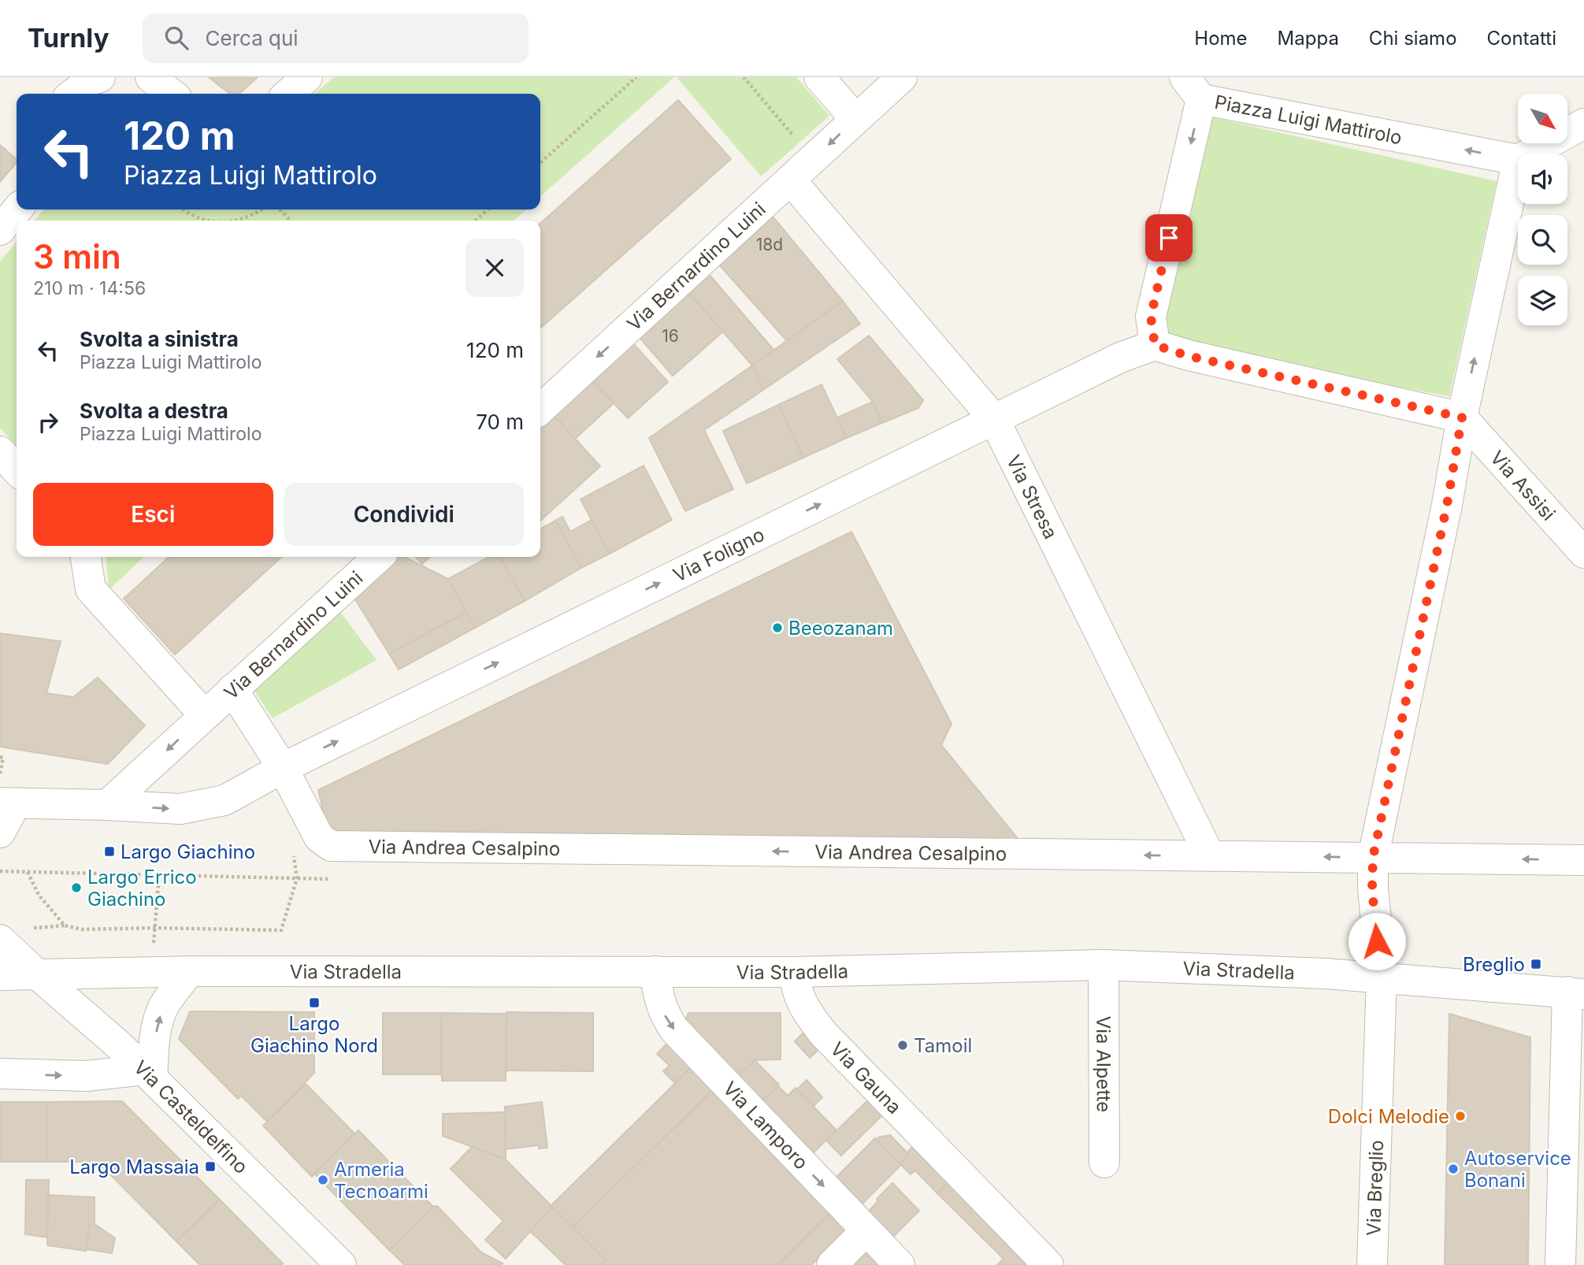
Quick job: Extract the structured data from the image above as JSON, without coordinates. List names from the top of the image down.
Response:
{
  "streets": {
    "street": [
      "Piazza Luigi Mattirolo",
      "Via Bernardino Luini",
      "Via Assisi",
      "Via Stresa",
      "Via Foligno",
      "Via Andrea Cesalpino",
      "Via Stradella",
      "Via Alpette",
      "Via Gauna",
      "Via Casteldelfino",
      "Via Lamporo",
      "Via Breglio"
    ]
  },
  "crossings": [
    ["Piazza Luigi Mattirolo", "Via Foligno"],
    ["Via Bernardino Luini", "Via Stresa"],
    ["Via Bernardino Luini", "Via Andrea Cesalpino"],
    ["Via Assisi", "Via Breglio"],
    ["Via Stresa", "Via Foligno"],
    ["Via Stresa", "Via Andrea Cesalpino"],
    ["Via Foligno", "Via Andrea Cesalpino"],
    ["Via Andrea Cesalpino", "Via Breglio"],
    ["Via Stradella", "Via Alpette"],
    ["Via Stradella", "Via Gauna"],
    ["Via Stradella", "Via Casteldelfino"],
    ["Via Stradella", "Via Lamporo"],
    ["Via Stradella", "Via Breglio"]
  ],
  "one_way": [
    "Via Bernardino Luini",
    "Via Foligno",
    "Via Andrea Cesalpino",
    "Via Lamporo"
  ],
  "places": {
    "other": [
      "Beeozanam",
      "Largo Errico Giachino",
      "Tamoil",
      "Dolci Melodie",
      "Autoservice Bonani",
      "Armeria Tecnoarmi"
    ],
    "transit": [
      "Largo Giachino",
      "Breglio",
      "Largo Giachino Nord",
      "Largo Massaia"
    ]
  },
  "house_numbers": ["18d", "16"],
  "north": "bottom right",
  "page": {
    "header": "Turnly",
    "search": "Cerca qui",
    "nav": [
      "Home",
      "Mappa",
      "Chi siamo",
      "Contatti"
    ],
    "turn": ["120 m", "Piazza Luigi Mattirolo"],
    "heading": ["3 min", "210 m · 14:56"],
    "list": [
      {
        "name": "Svolta a sinistra",
        "note": "Piazza Luigi Mattirolo",
        "value": "120 m"
      },
      {
        "name": "Svolta a destra",
        "note": "Piazza Luigi Mattirolo",
        "value": "70 m"
      }
    ],
    "buttons": ["Esci", "Condividi"]
  }
}
